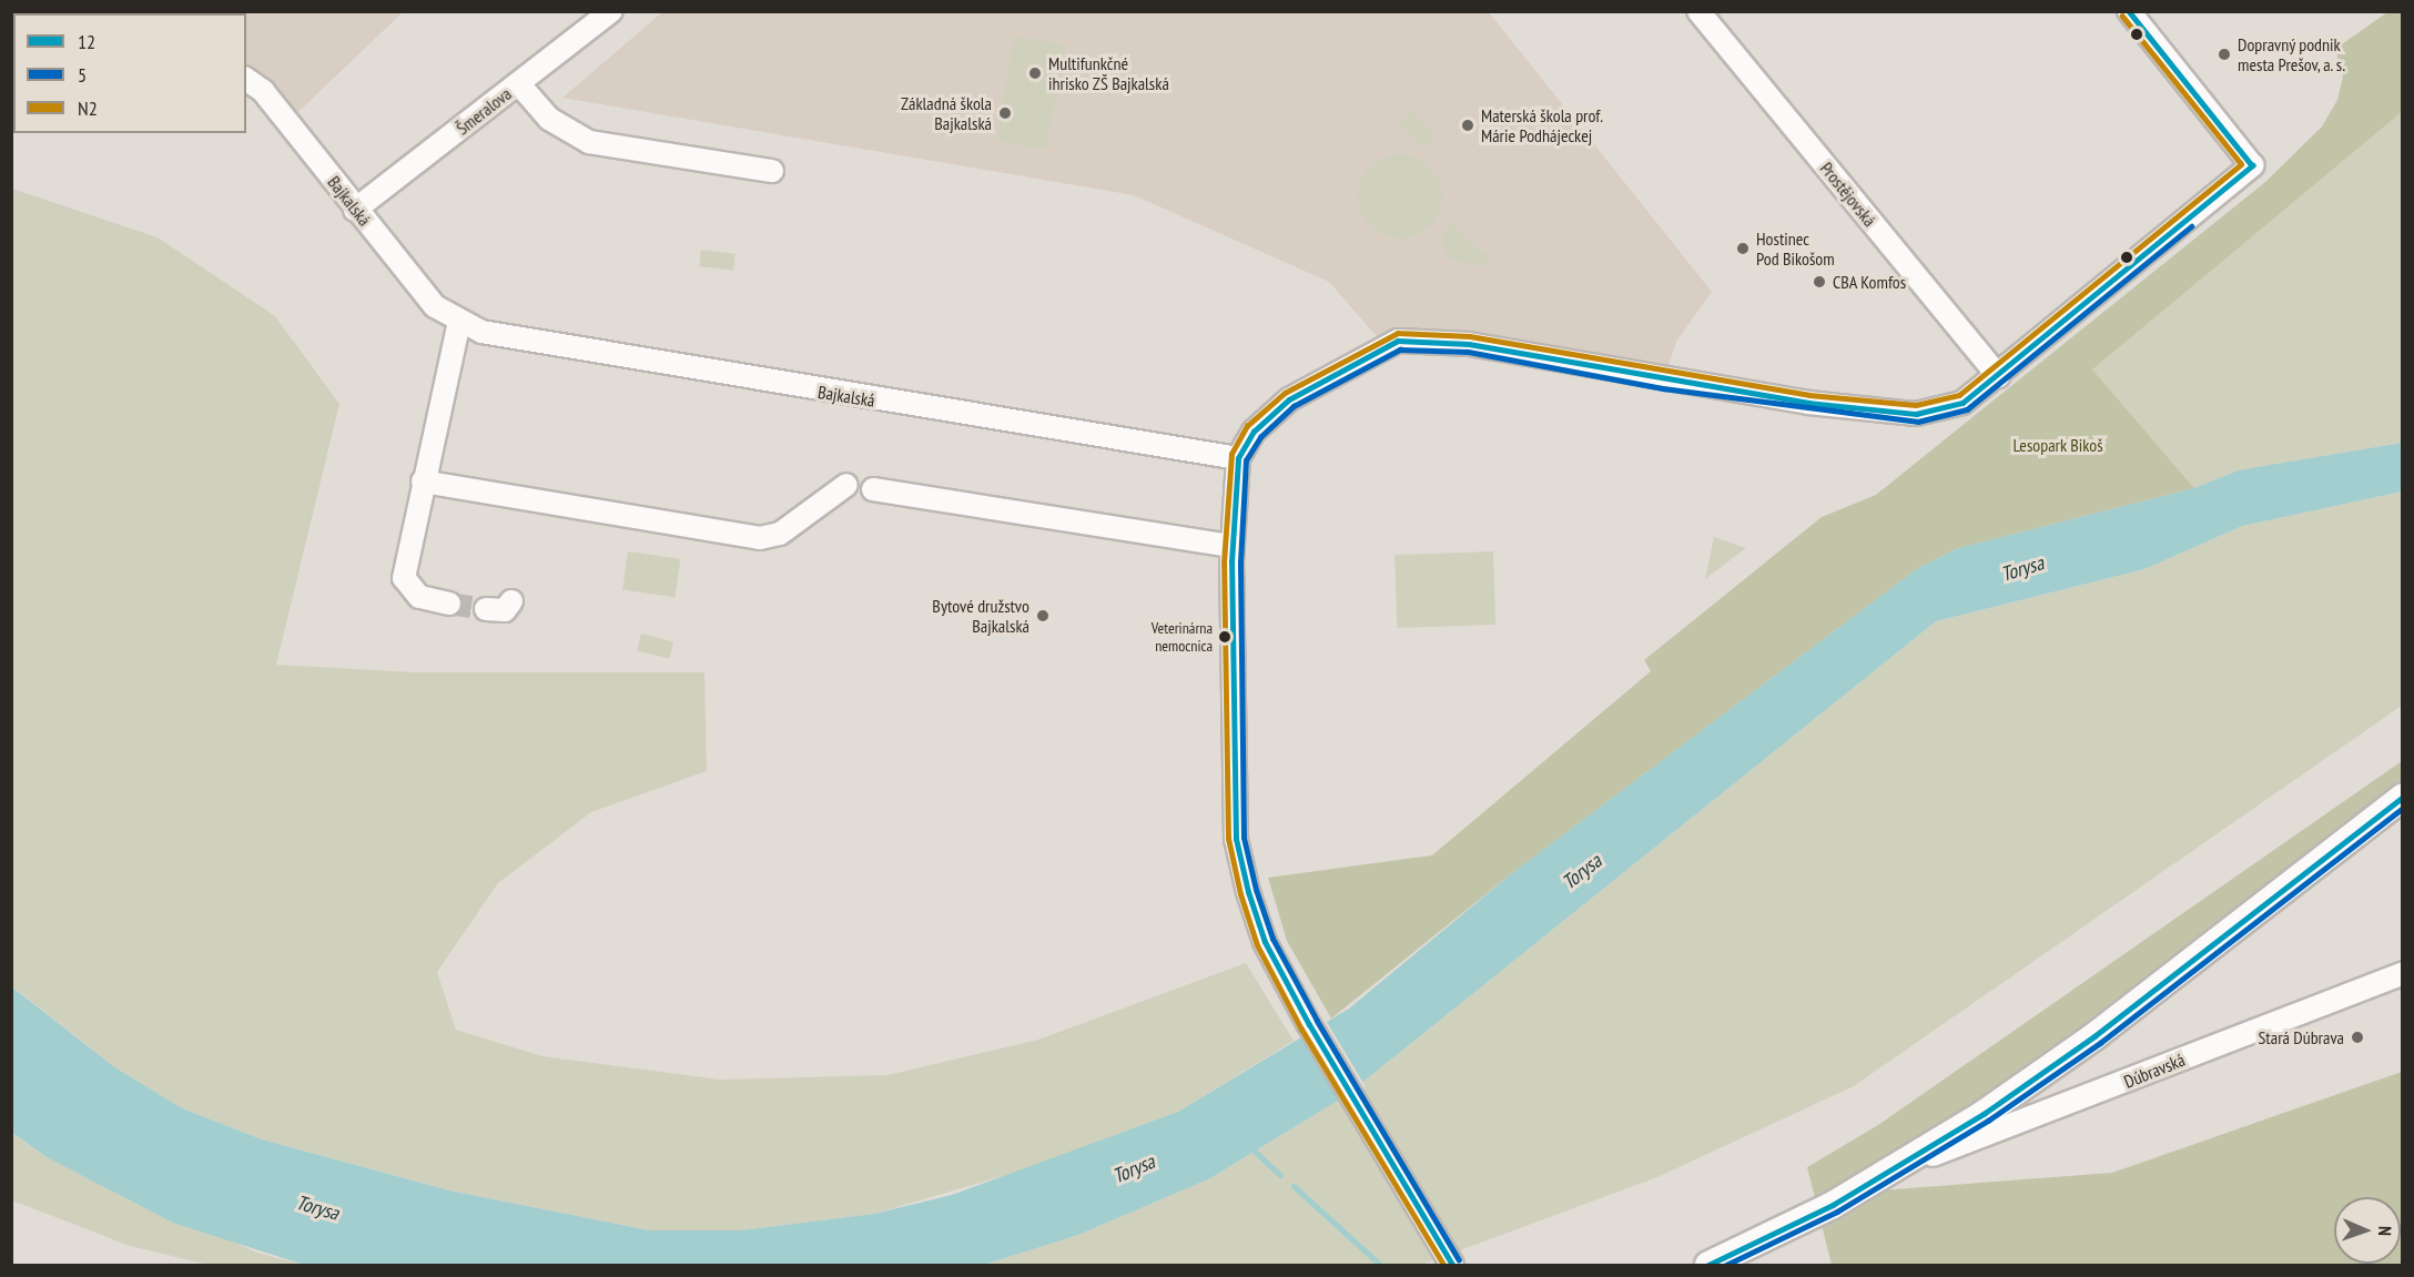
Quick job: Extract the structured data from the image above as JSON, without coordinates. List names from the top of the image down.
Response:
{
  "streets": {
    "street": [
      "Šmeralova",
      "Prostějovská",
      "Bajkalská",
      "Dúbravská"
    ]
  },
  "crossings": [
    ["Šmeralova", "Bajkalská"]
  ],
  "water": ["Torysa"],
  "parks": ["Lesopark Bikoš"],
  "places": [
    "Dopravný podnik mesta Prešov, a. s.",
    "Multifunkčné ihrisko ZŠ Bajkalská",
    "Základná škola Bajkalská",
    "Materská škola prof. Márie Podhájeckej",
    "Hostinec Pod Bikošom",
    "CBA Komfos",
    "Bytové družstvo Bajkalská",
    "Veterinárna nemocnica",
    "Stará Dúbrava"
  ],
  "lines": ["transit line 12", "transit line N2", "transit line 5"],
  "legend": ["12", "5", "N2"],
  "north": "right"
}
